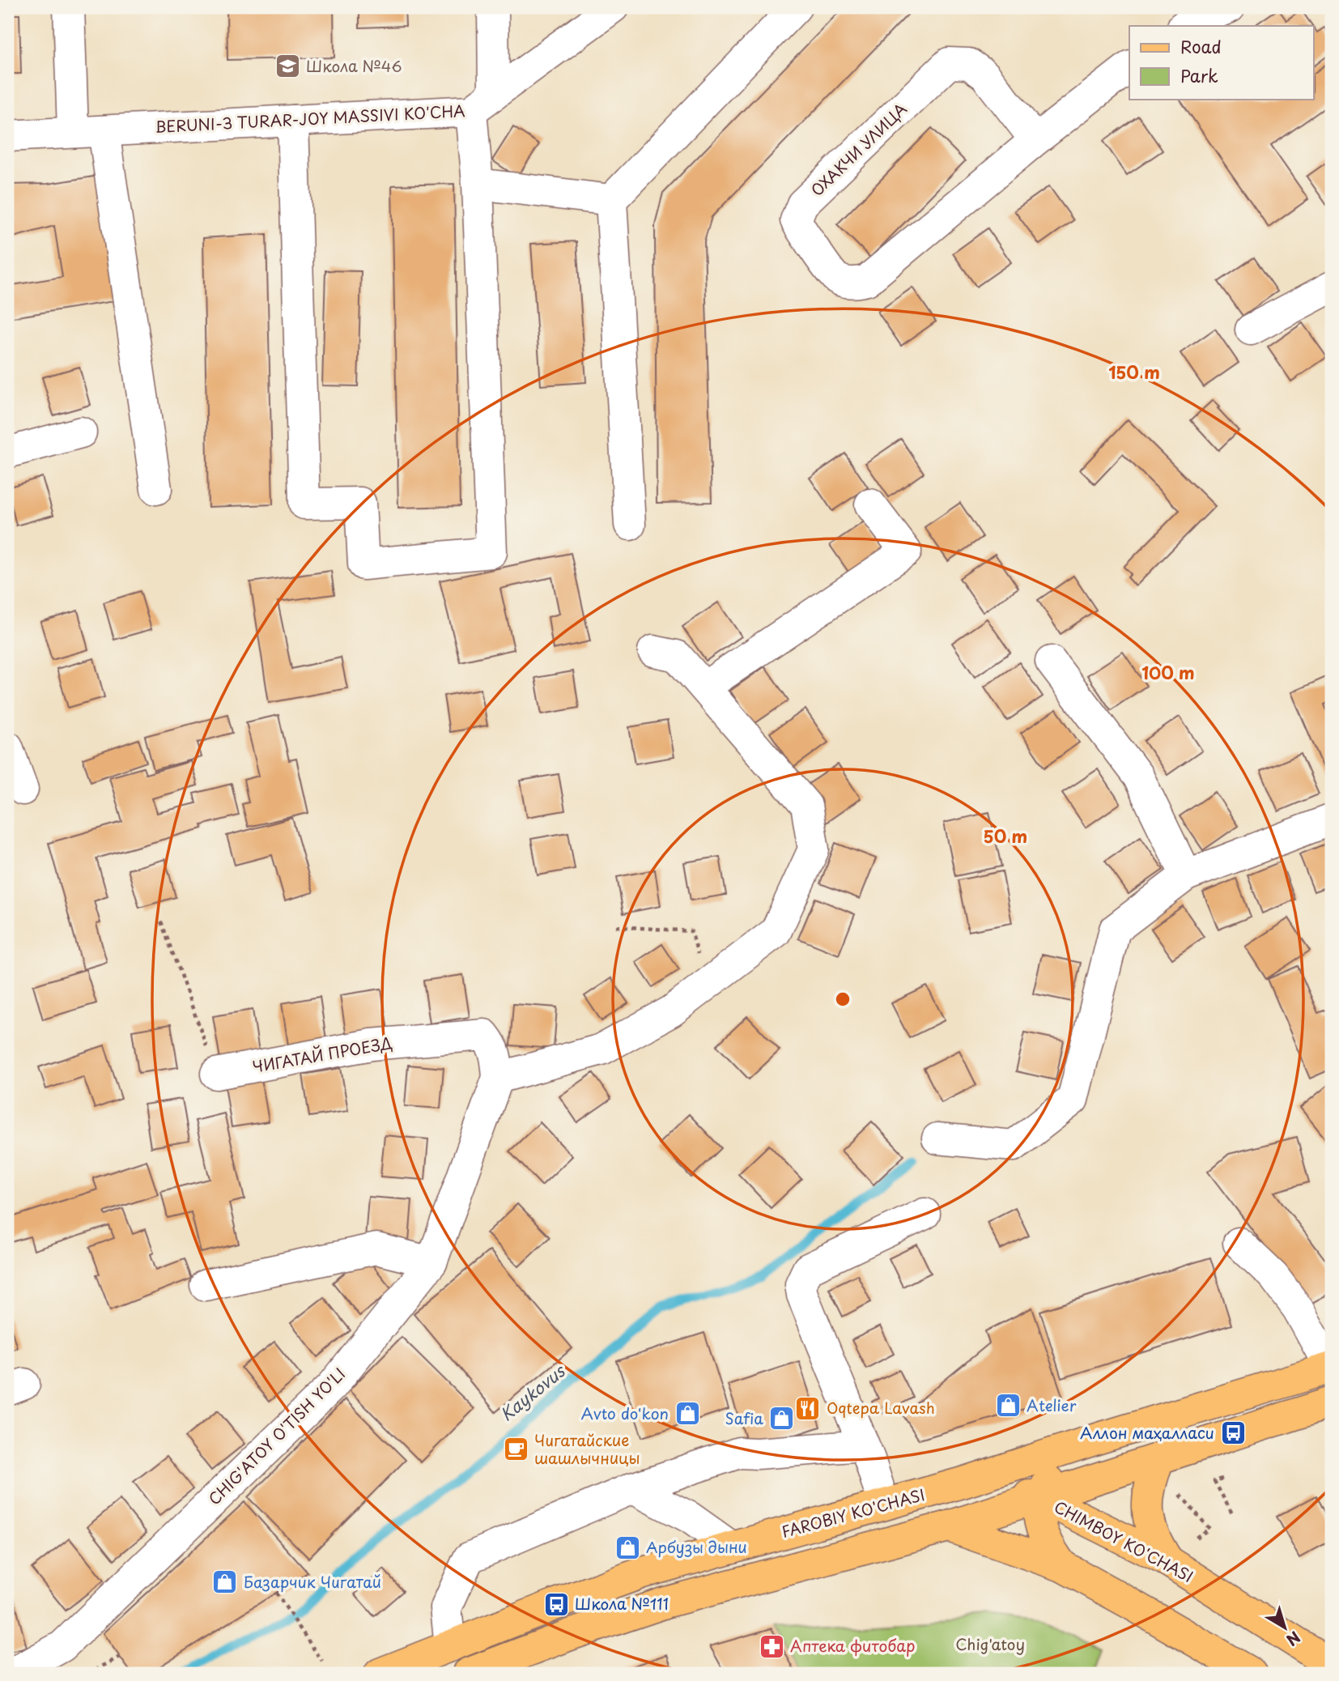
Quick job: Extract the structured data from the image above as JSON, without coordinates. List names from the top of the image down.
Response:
{
  "streets": {
    "main road": ["FAROBIY KO'CHASI", "CHIMBOY KO'CHASI"],
    "street": [
      "BERUNI-3 TURAR-JOY MASSIVI KO'CHA",
      "ОХАКЧИ УЛИЦА",
      "ЧИГАТАЙ ПРОЕЗД",
      "CHIG'ATOY O'TISH YO'LI"
    ]
  },
  "crossings": [
    ["ЧИГАТАЙ ПРОЕЗД", "CHIG'ATOY O'TISH YO'LI"],
    ["FAROBIY KO'CHASI", "CHIMBOY KO'CHASI"]
  ],
  "water": ["Kaykovus"],
  "parks": ["Chig'atoy"],
  "places": {
    "school or university": ["Школа №46"],
    "shop": [
      "Atelier",
      "Avto do'kon",
      "Safia",
      "Aрбузы дыни",
      "Базарчик Чигатай"
    ],
    "restaurant": ["Oqtepa Lavash"],
    "bus stop": ["Аллон маҳалласи", "Школа №111"],
    "cafe": ["Чигатайские шашлычницы"],
    "pharmacy": ["Аптека фитобар"]
  },
  "legend": ["Road", "Park"],
  "north": "bottom right",
  "rings": ["150 m", "100 m", "50 m"]
}
